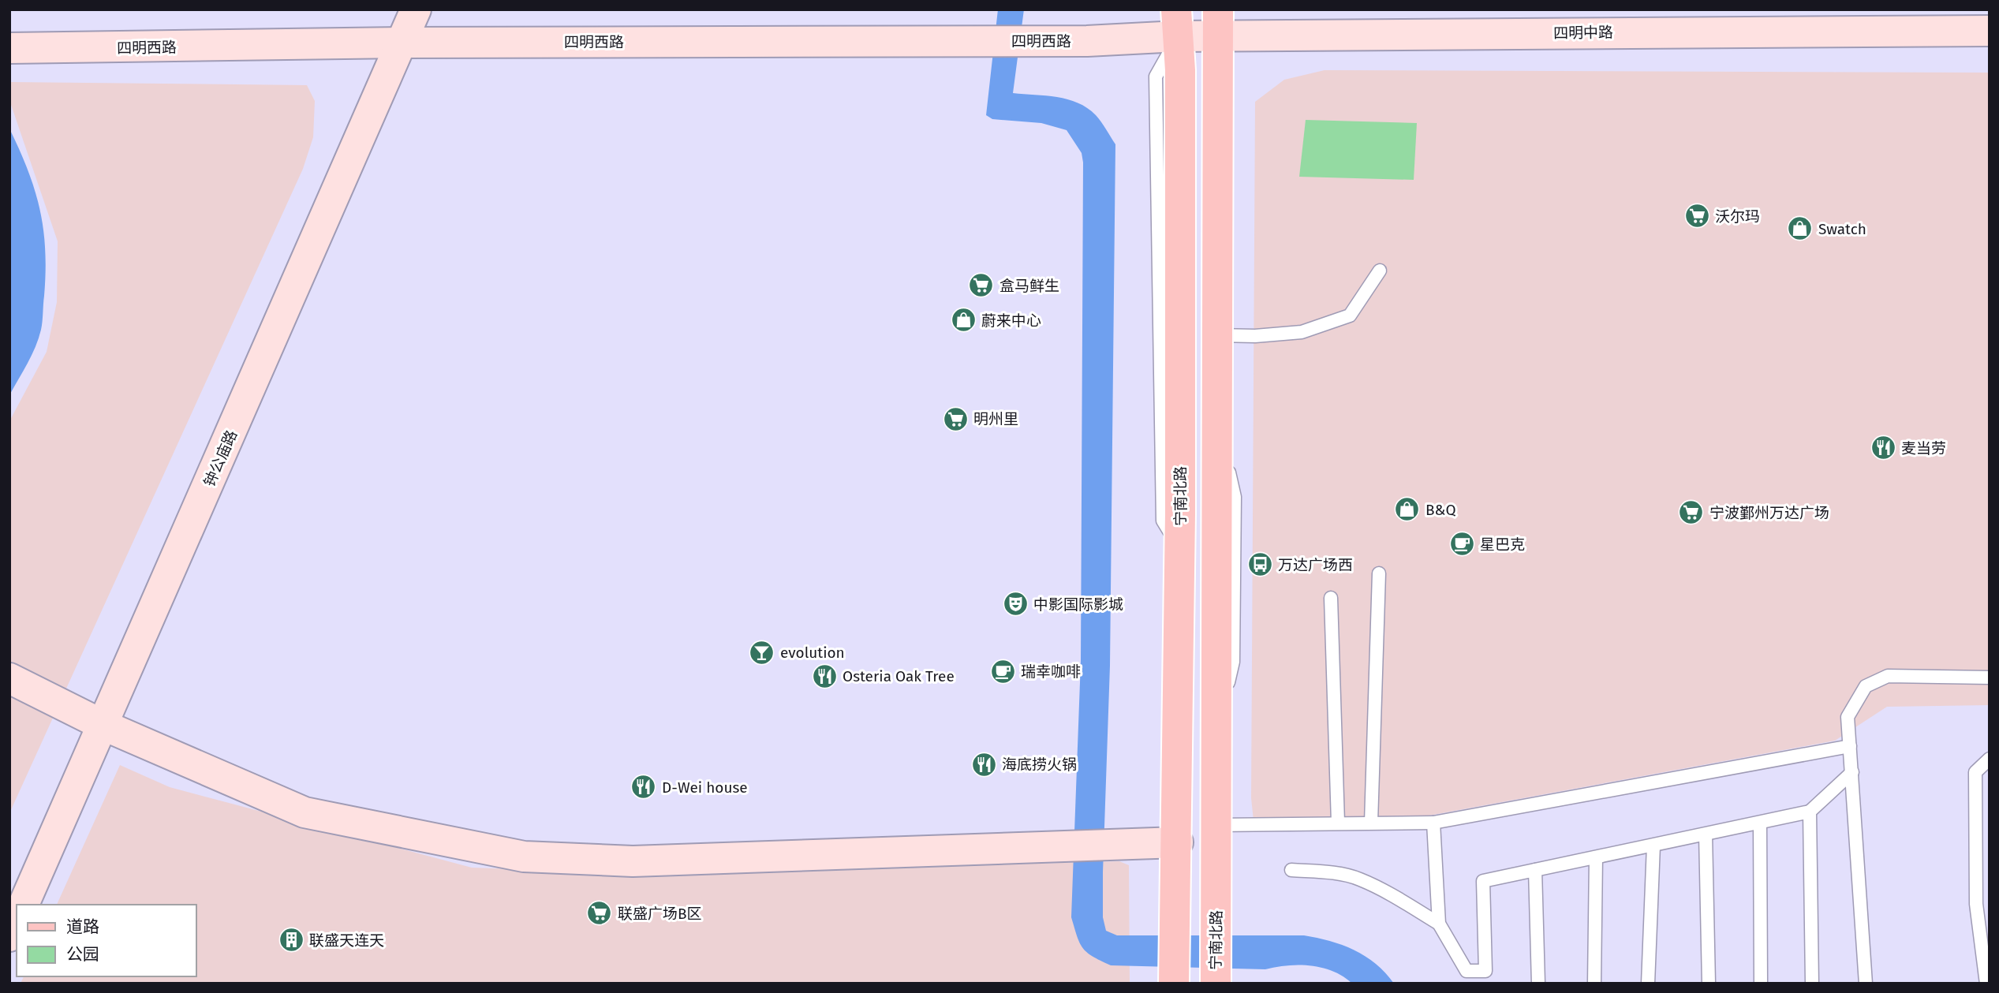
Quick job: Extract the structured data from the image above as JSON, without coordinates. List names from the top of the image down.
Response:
{
  "streets": {
    "main road": ["宁南北路"],
    "street": ["四明中路", "四明西路", "钟公庙路"]
  },
  "crossings": [
    ["四明中路", "四明西路"],
    ["四明中路", "宁南北路"],
    ["四明西路", "钟公庙路"],
    ["四明西路", "宁南北路"]
  ],
  "places": {
    "supermarket": [
      "沃尔玛",
      "盒马鲜生",
      "明州里",
      "宁波鄞州万达广场",
      "联盛广场B区"
    ],
    "shop": ["Swatch", "蔚来中心", "B&Q"],
    "restaurant": [
      "麦当劳",
      "Osteria Oak Tree",
      "海底捞火锅",
      "D-Wei house"
    ],
    "cafe": ["星巴克", "瑞幸咖啡"],
    "bus stop": ["万达广场西"],
    "theatre": ["中影国际影城"],
    "bar": ["evolution"],
    "building": ["联盛天连天"]
  },
  "legend": ["道路", "公园"]
}
